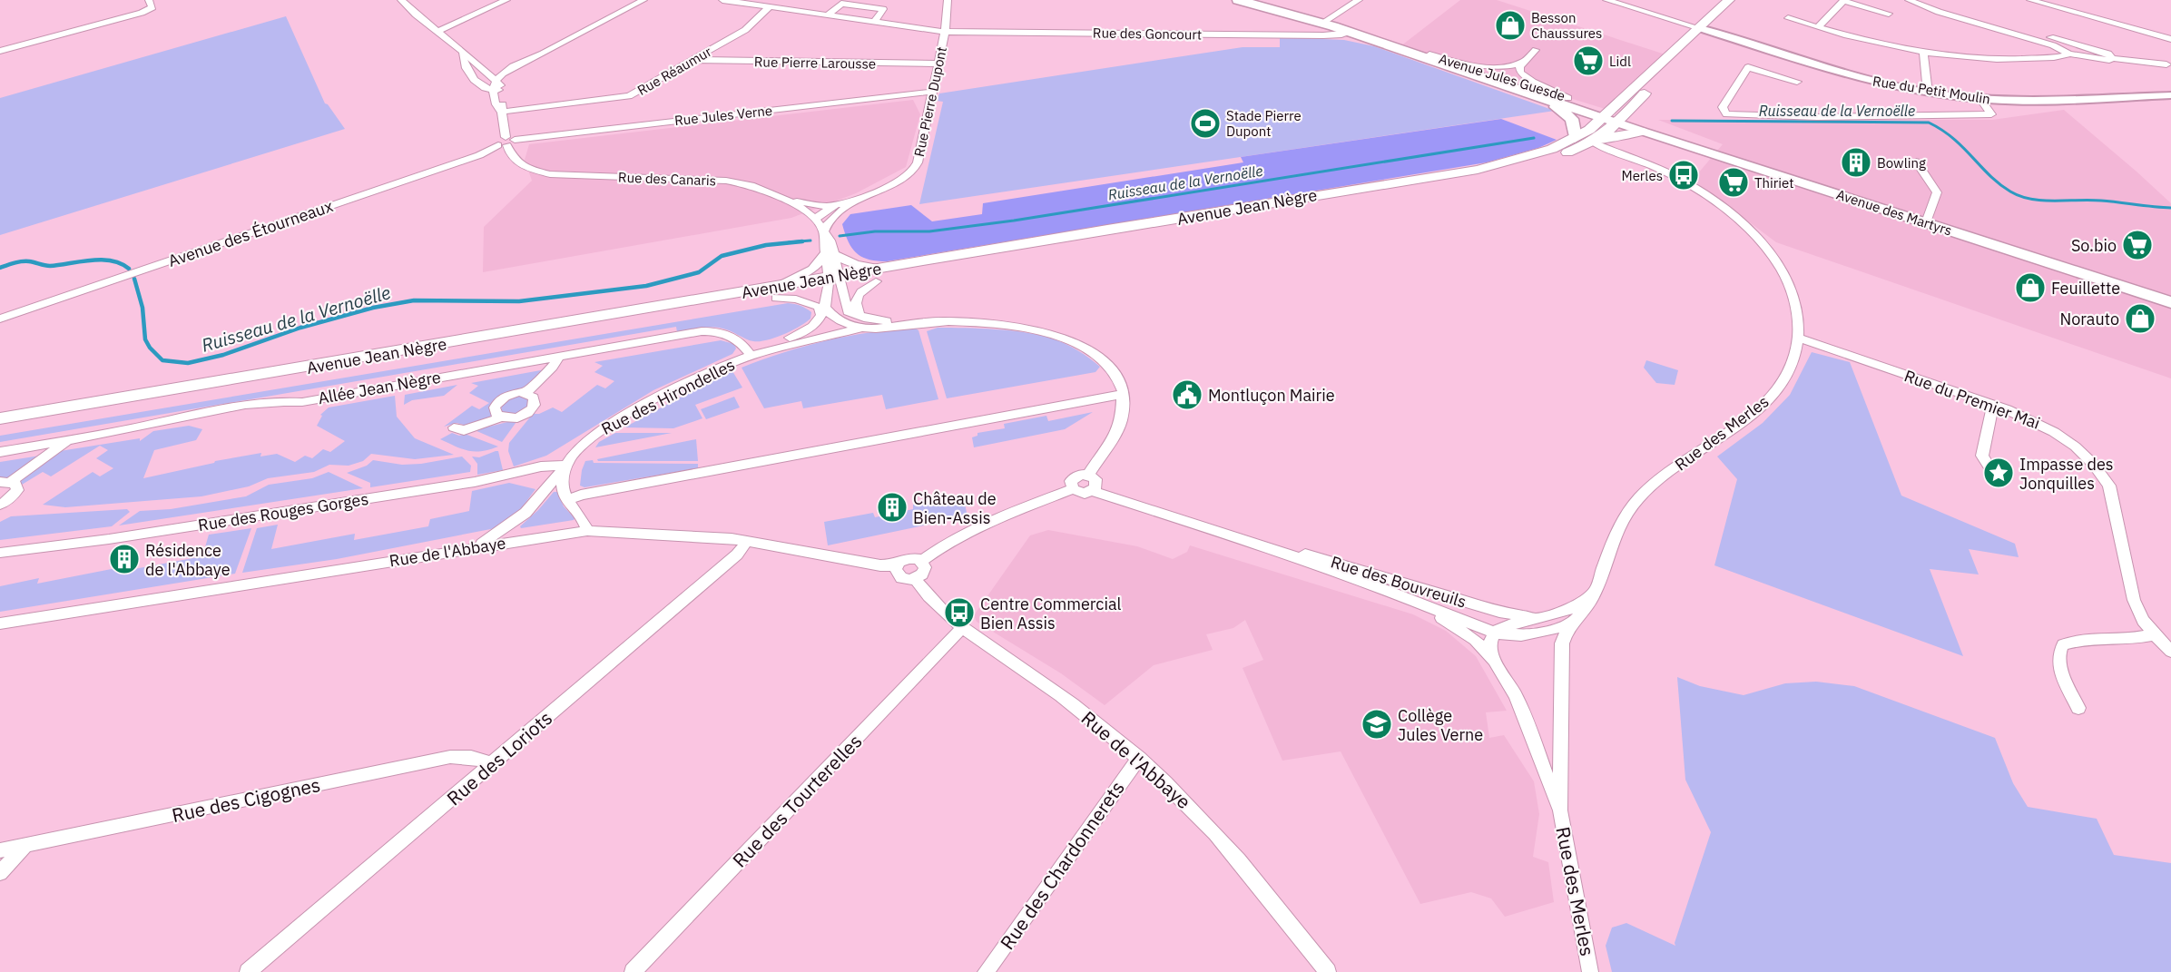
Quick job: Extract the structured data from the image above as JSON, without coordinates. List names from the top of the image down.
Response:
{
  "streets": {
    "main road": ["Avenue Jules Guesde", "Avenue Jean Nègre", "Avenue des Martyrs"],
    "street": [
      "Rue des Goncourt",
      "Rue Pierre Larousse",
      "Rue Réaumur",
      "Rue du Petit Moulin",
      "Rue Pierre Dupont",
      "Rue Jules Verne",
      "Rue des Canaris",
      "Avenue des Étourneaux",
      "Allée Jean Nègre",
      "Rue des Hirondelles",
      "Rue du Premier Mai",
      "Rue des Merles",
      "Rue des Rouges Gorges",
      "Rue de l'Abbaye",
      "Rue des Bouvreuils",
      "Rue des Loriots",
      "Rue des Cigognes",
      "Rue des Tourterelles",
      "Rue des Chardonnerets"
    ]
  },
  "crossings": [
    ["Rue des Goncourt", "Rue Réaumur"],
    ["Rue des Goncourt", "Avenue Jules Guesde"],
    ["Rue des Goncourt", "Rue Pierre Dupont"],
    ["Rue Pierre Larousse", "Rue Réaumur"],
    ["Rue Pierre Larousse", "Rue Pierre Dupont"],
    ["Avenue Jules Guesde", "Avenue Jean Nègre"],
    ["Avenue Jules Guesde", "Avenue des Martyrs"],
    ["Rue du Petit Moulin", "Avenue Jean Nègre"],
    ["Rue Pierre Dupont", "Rue Jules Verne"],
    ["Rue Jules Verne", "Rue des Canaris"],
    ["Rue Jules Verne", "Avenue des Étourneaux"],
    ["Rue des Canaris", "Avenue des Étourneaux"],
    ["Avenue Jean Nègre", "Avenue des Martyrs"],
    ["Avenue Jean Nègre", "Rue des Merles"],
    ["Allée Jean Nègre", "Rue des Hirondelles"],
    ["Rue des Hirondelles", "Rue des Rouges Gorges"],
    ["Rue des Hirondelles", "Rue de l'Abbaye"],
    ["Rue du Premier Mai", "Rue des Merles"],
    ["Rue de l'Abbaye", "Rue des Loriots"],
    ["Rue de l'Abbaye", "Rue des Tourterelles"],
    ["Rue de l'Abbaye", "Rue des Chardonnerets"],
    ["Rue des Loriots", "Rue des Cigognes"]
  ],
  "water": ["Ruisseau de la Vernoëlle"],
  "places": {
    "shop": ["Besson Chaussures", "Feuillette", "Norauto"],
    "supermarket": ["Lidl", "Thiriet", "So.bio"],
    "sports": ["Stade Pierre Dupont"],
    "building": ["Bowling", "Château de Bien-Assis", "Résidence de l'Abbaye"],
    "bus stop": ["Merles", "Centre Commercial Bien Assis"],
    "public building": ["Montluçon Mairie"],
    "place": ["Impasse des Jonquilles"],
    "school or university": ["Collège Jules Verne"]
  }
}
